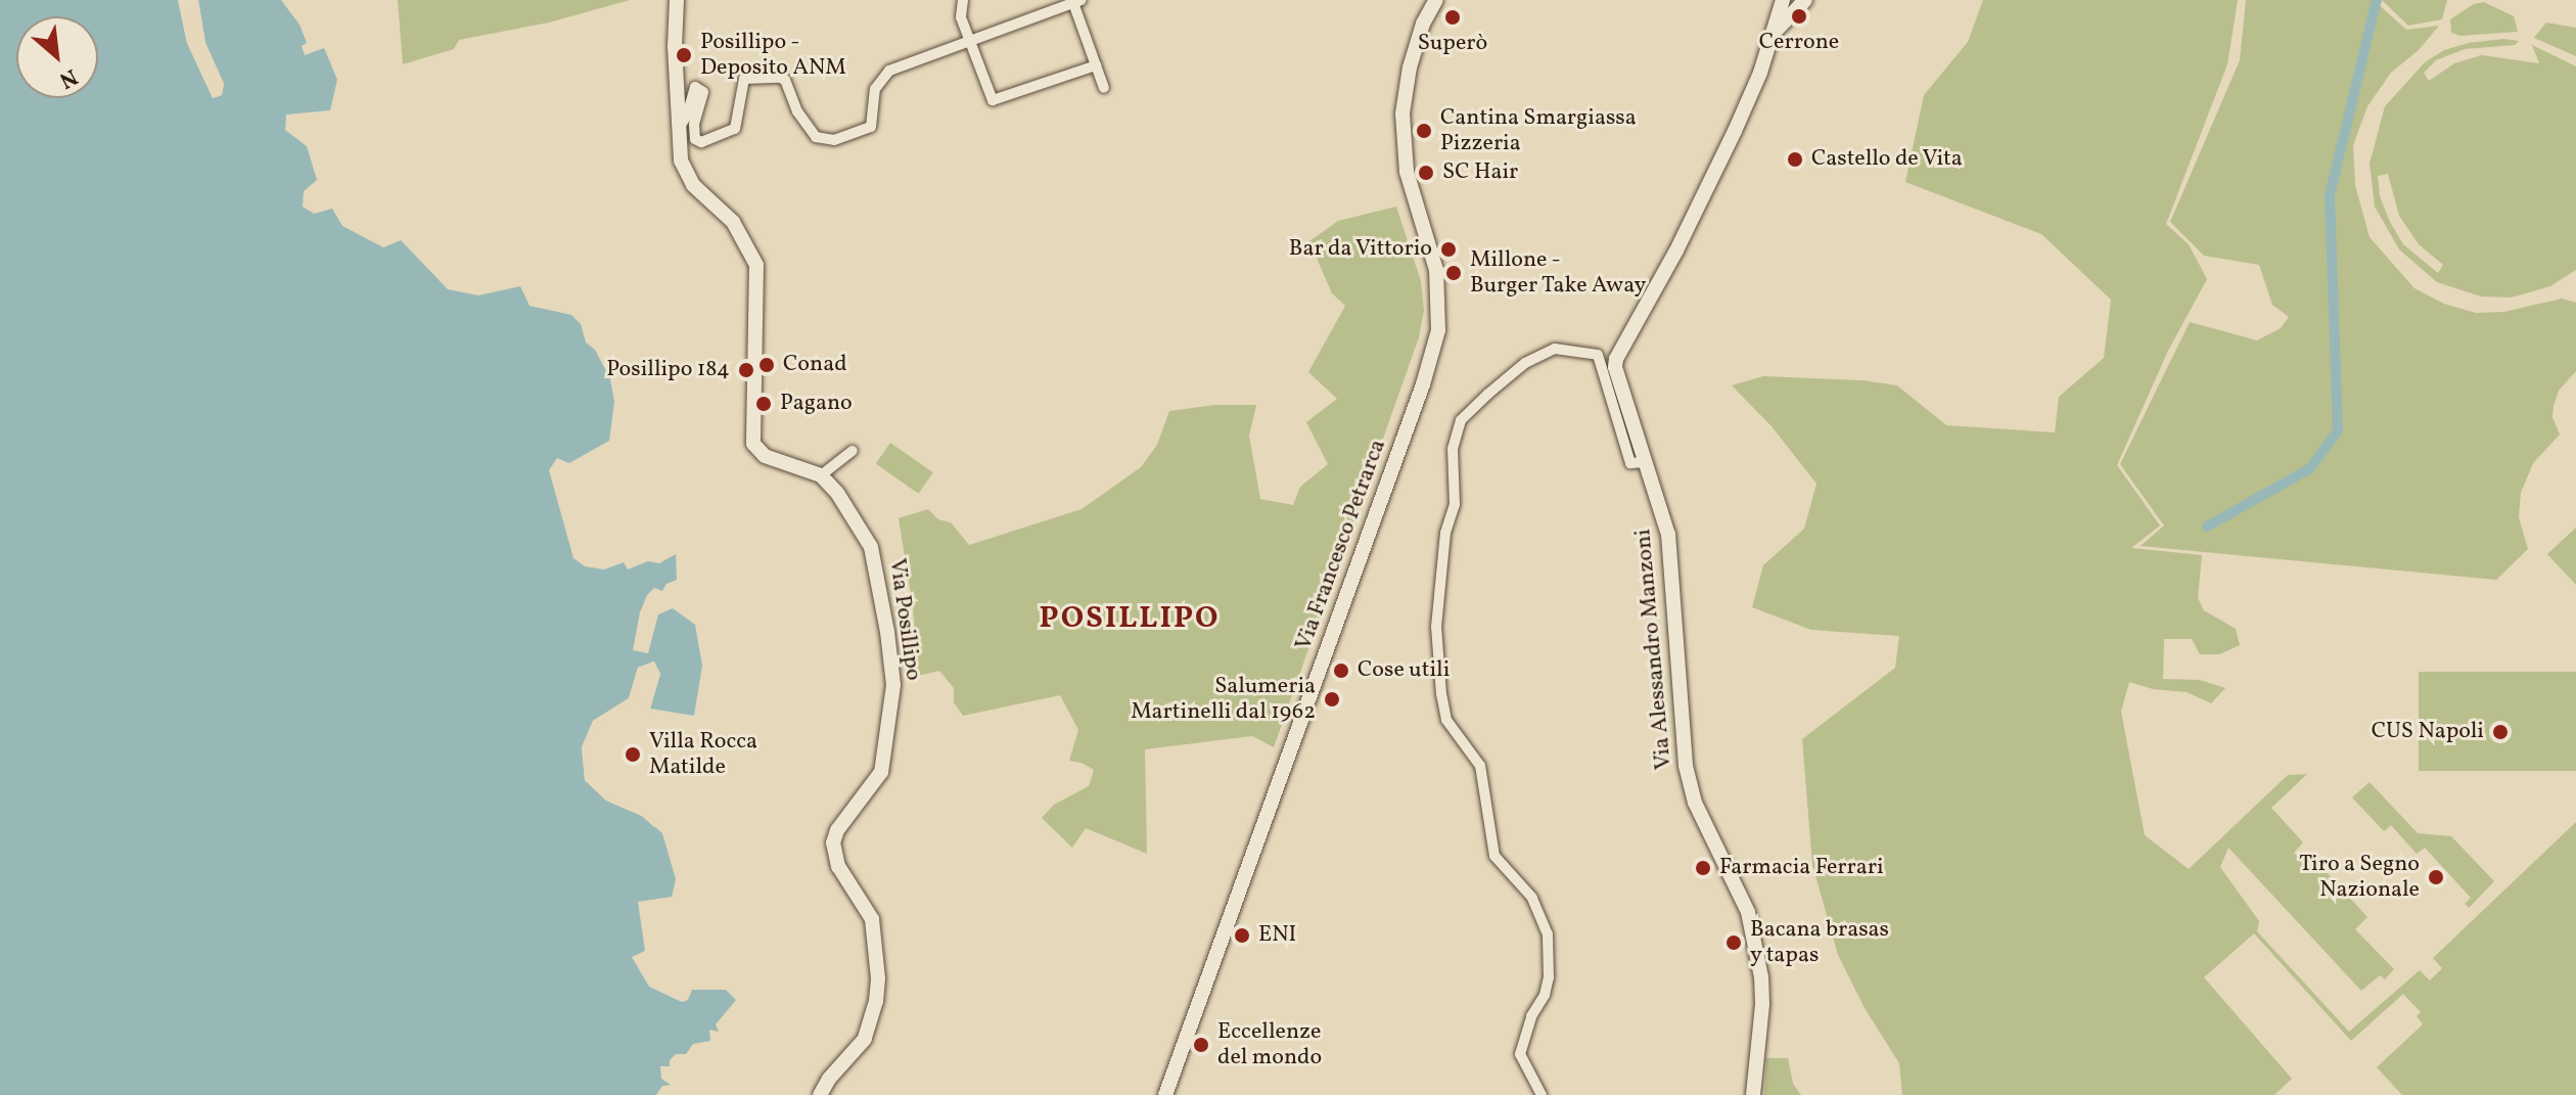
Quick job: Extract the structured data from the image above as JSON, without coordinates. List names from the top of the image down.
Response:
{
  "streets": {
    "street": ["Via Francesco Petrarca", "Via Posillipo", "Via Alessandro Manzoni"]
  },
  "districts": ["POSILLIPO"],
  "places": [
    "Cerrone",
    "Superò",
    "Posillipo - Deposito ANM",
    "Cantina Smargiassa Pizzeria",
    "Castello de Vita",
    "SC Hair",
    "Bar da Vittorio",
    "Millone - Burger Take Away",
    "Conad",
    "Posillipo 184",
    "Pagano",
    "Cose utili",
    "Salumeria Martinelli dal 1962",
    "CUS Napoli",
    "Villa Rocca Matilde",
    "Farmacia Ferrari",
    "Tiro a Segno Nazionale",
    "ENI",
    "Bacana brasas y tapas",
    "Eccellenze del mondo"
  ],
  "north": "bottom right"
}
